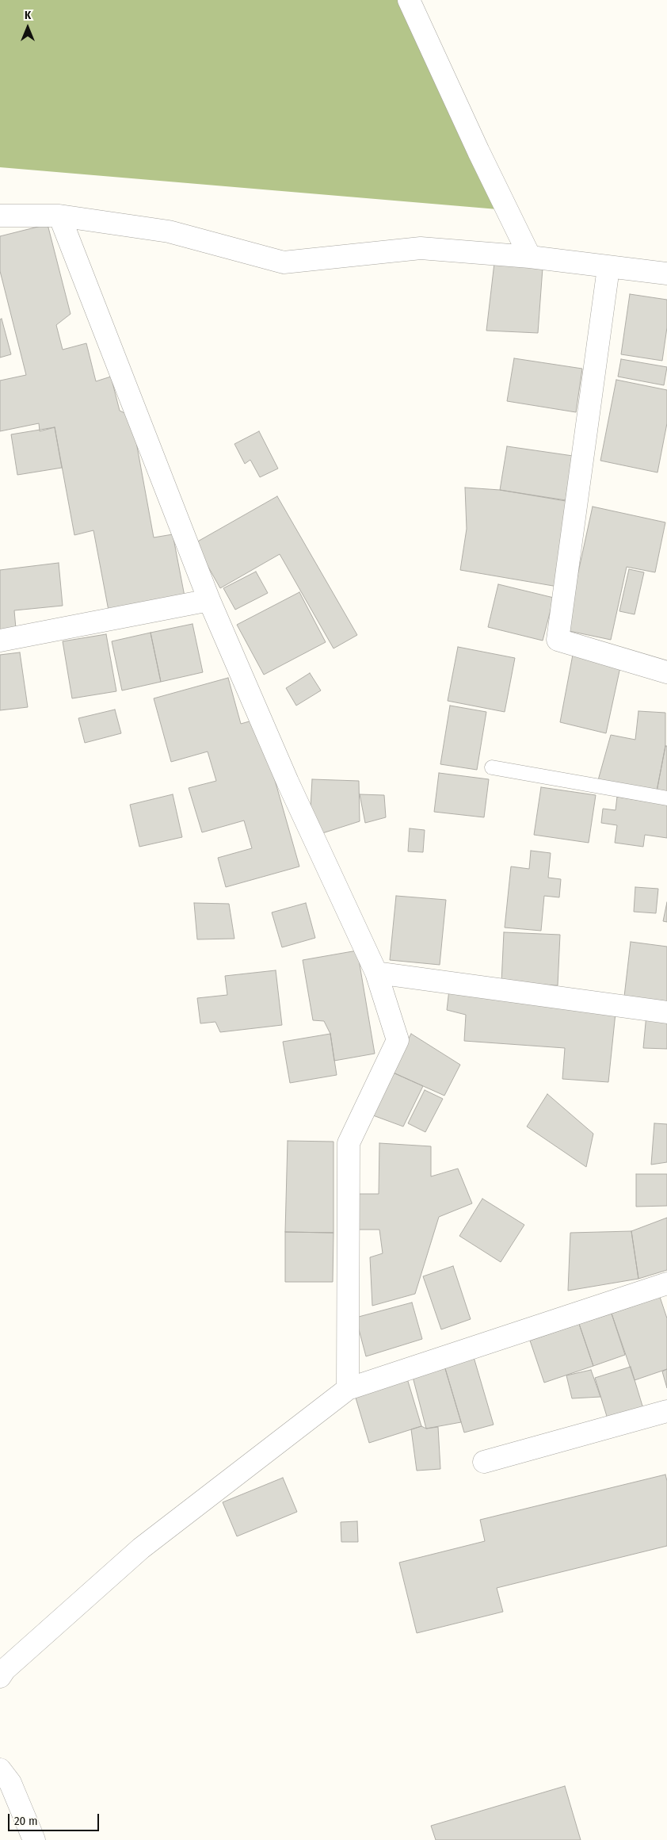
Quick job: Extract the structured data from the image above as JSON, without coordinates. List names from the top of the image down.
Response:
{
  "scale_bar": "20 m",
  "north": "top"
}
